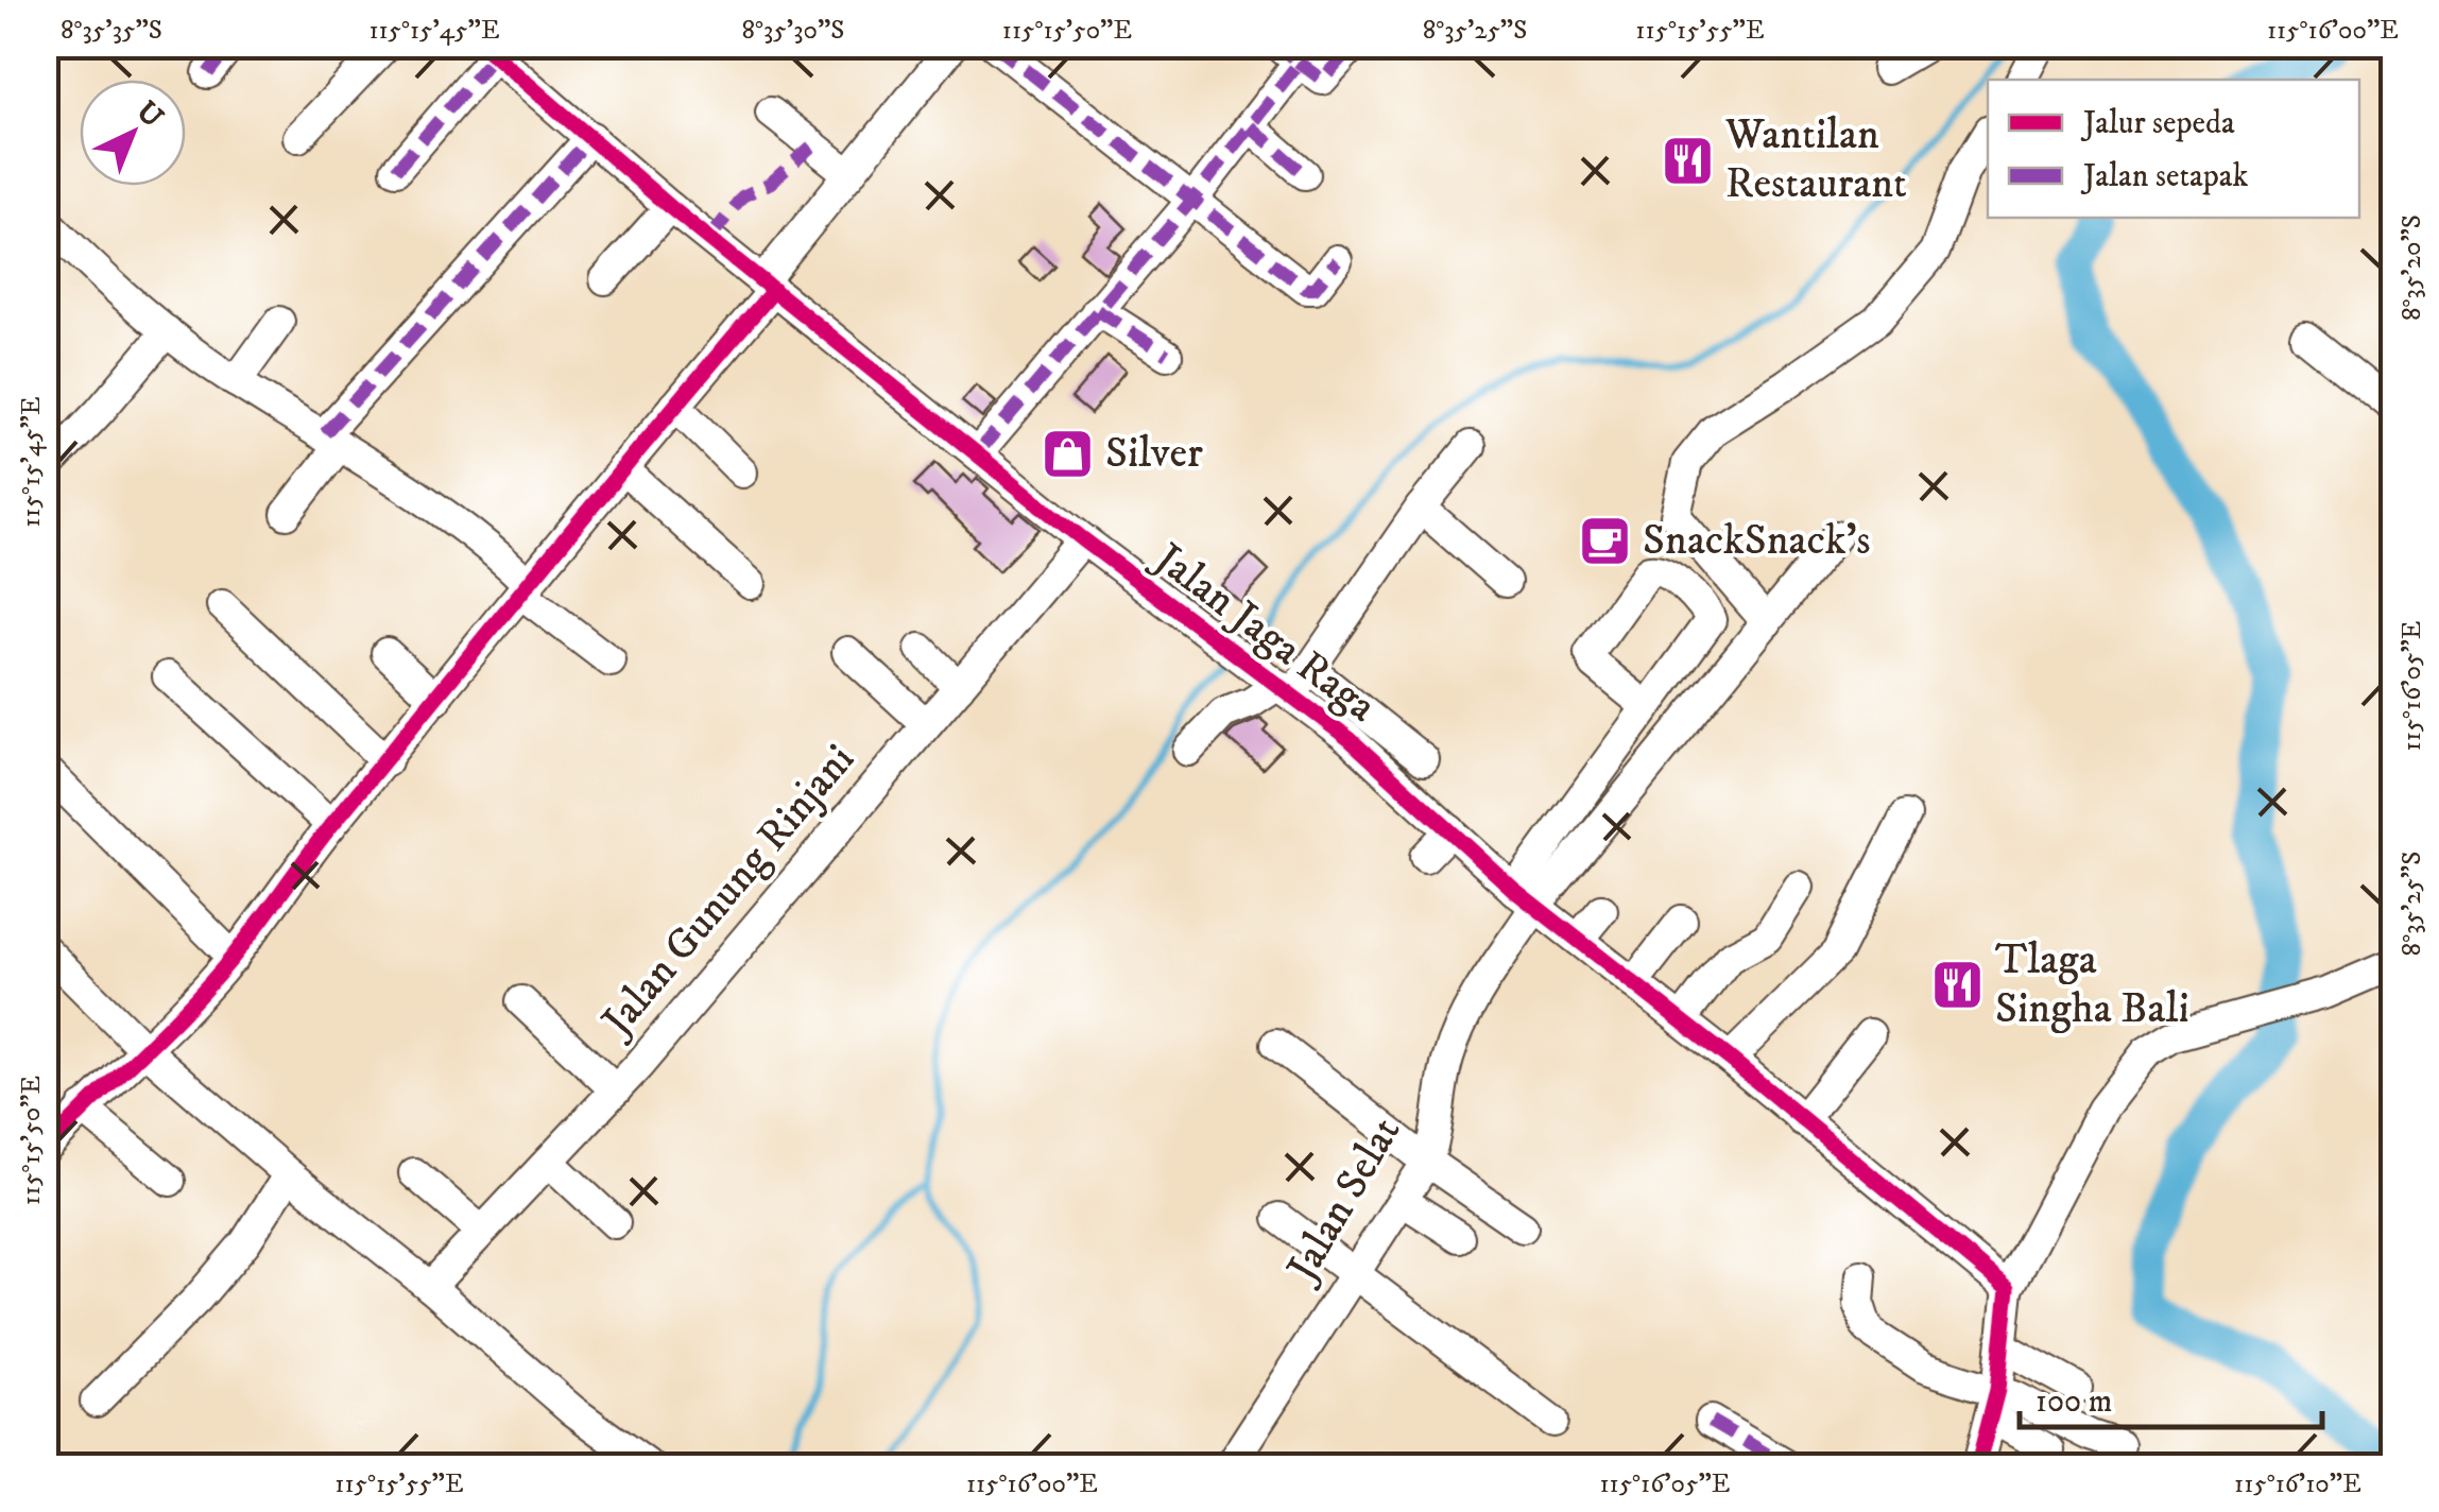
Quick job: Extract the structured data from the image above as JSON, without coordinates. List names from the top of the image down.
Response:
{
  "streets": {
    "street": ["Jalan Jaga Raga", "Jalan Gunung Rinjani", "Jalan Selat"]
  },
  "crossings": [
    ["Jalan Jaga Raga", "Jalan Gunung Rinjani"],
    ["Jalan Jaga Raga", "Jalan Selat"]
  ],
  "places": {
    "restaurant": ["Wantilan Restaurant", "Tlaga Singha Bali"],
    "shop": ["Silver"],
    "cafe": ["SnackSnack's"]
  },
  "legend": ["Jalur sepeda", "Jalan setapak"],
  "scale_bar": "100 m",
  "north": "top right",
  "coordinates": [
    "8°35'35\"S",
    "115°15'45\"E",
    "8°35'30\"S",
    "115°15'50\"E",
    "8°35'25\"S",
    "115°15'55\"E",
    "115°16'00\"E",
    "8°35'20\"S",
    "115°16'05\"E",
    "115°16'10\"E"
  ]
}
